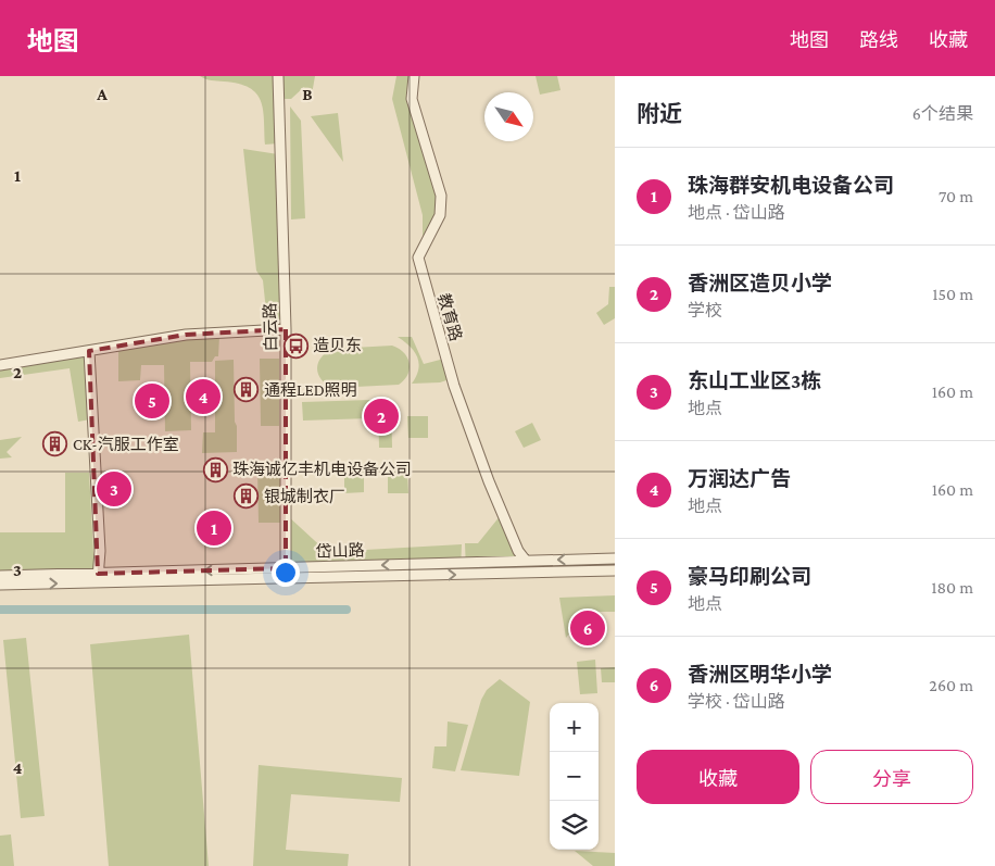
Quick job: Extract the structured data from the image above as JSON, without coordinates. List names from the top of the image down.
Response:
{
  "streets": {
    "street": ["教育路", "白云路", "岱山路"]
  },
  "crossings": [
    ["教育路", "岱山路"],
    ["白云路", "岱山路"]
  ],
  "places": {
    "bus stop": ["造贝东"],
    "building": [
      "通程LED照明",
      "CK-汽服工作室",
      "珠海诚亿丰机电设备公司",
      "银城制衣厂"
    ]
  },
  "north": "bottom right",
  "page": {
    "header": "地图",
    "nav": ["地图", "路线", "收藏"],
    "heading": ["附近", "6个结果"],
    "list": [
      {
        "mark": "1",
        "name": "珠海群安机电设备公司",
        "note": "地点 · 岱山路",
        "value": "70 m"
      },
      {
        "mark": "2",
        "name": "香洲区造贝小学",
        "note": "学校",
        "value": "150 m"
      },
      {
        "mark": "3",
        "name": "东山工业区3栋",
        "note": "地点",
        "value": "160 m"
      },
      {
        "mark": "4",
        "name": "万润达广告",
        "note": "地点",
        "value": "160 m"
      },
      {
        "mark": "5",
        "name": "豪马印刷公司",
        "note": "地点",
        "value": "180 m"
      },
      {
        "mark": "6",
        "name": "香洲区明华小学",
        "note": "学校 · 岱山路",
        "value": "260 m"
      }
    ],
    "pins": [
      "4",
      "5",
      "2",
      "3",
      "1",
      "6"
    ],
    "map_buttons": ["+", "−"],
    "buttons": ["收藏", "分享"]
  },
  "grid": {
    "columns": ["A", "B"],
    "rows": [
      "1",
      "2",
      "3",
      "4"
    ]
  }
}
